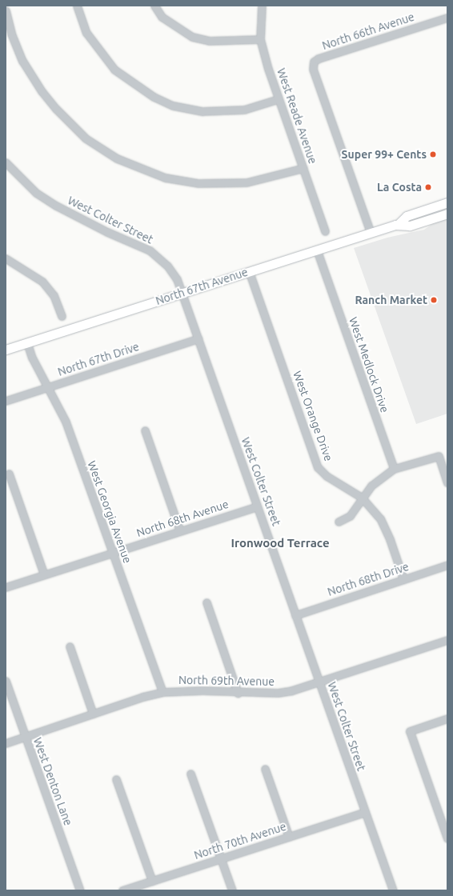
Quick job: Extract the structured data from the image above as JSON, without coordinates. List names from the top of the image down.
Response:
{
  "streets": {
    "main road": ["North 67th Avenue"],
    "street": [
      "North 66th Avenue",
      "West Reade Avenue",
      "West Colter Street",
      "North 67th Drive",
      "West Medlock Drive",
      "West Orange Drive",
      "West Georgia Avenue",
      "North 68th Avenue",
      "North 68th Drive",
      "North 69th Avenue",
      "West Denton Lane",
      "North 70th Avenue"
    ]
  },
  "crossings": [
    ["North 66th Avenue", "North 67th Avenue"],
    ["West Colter Street", "North 67th Avenue"],
    ["West Colter Street", "North 67th Drive"],
    ["West Colter Street", "North 68th Avenue"],
    ["West Colter Street", "North 68th Drive"],
    ["West Colter Street", "North 69th Avenue"],
    ["West Colter Street", "North 70th Avenue"],
    ["North 67th Avenue", "West Medlock Drive"],
    ["North 67th Avenue", "West Orange Drive"],
    ["North 67th Avenue", "West Georgia Avenue"],
    ["North 67th Drive", "West Georgia Avenue"],
    ["West Orange Drive", "North 68th Drive"],
    ["West Georgia Avenue", "North 68th Avenue"],
    ["West Georgia Avenue", "North 69th Avenue"],
    ["North 69th Avenue", "West Denton Lane"]
  ],
  "districts": ["Ironwood Terrace"],
  "places": ["Super 99+ Cents", "La Costa", "Ranch Market"]
}
